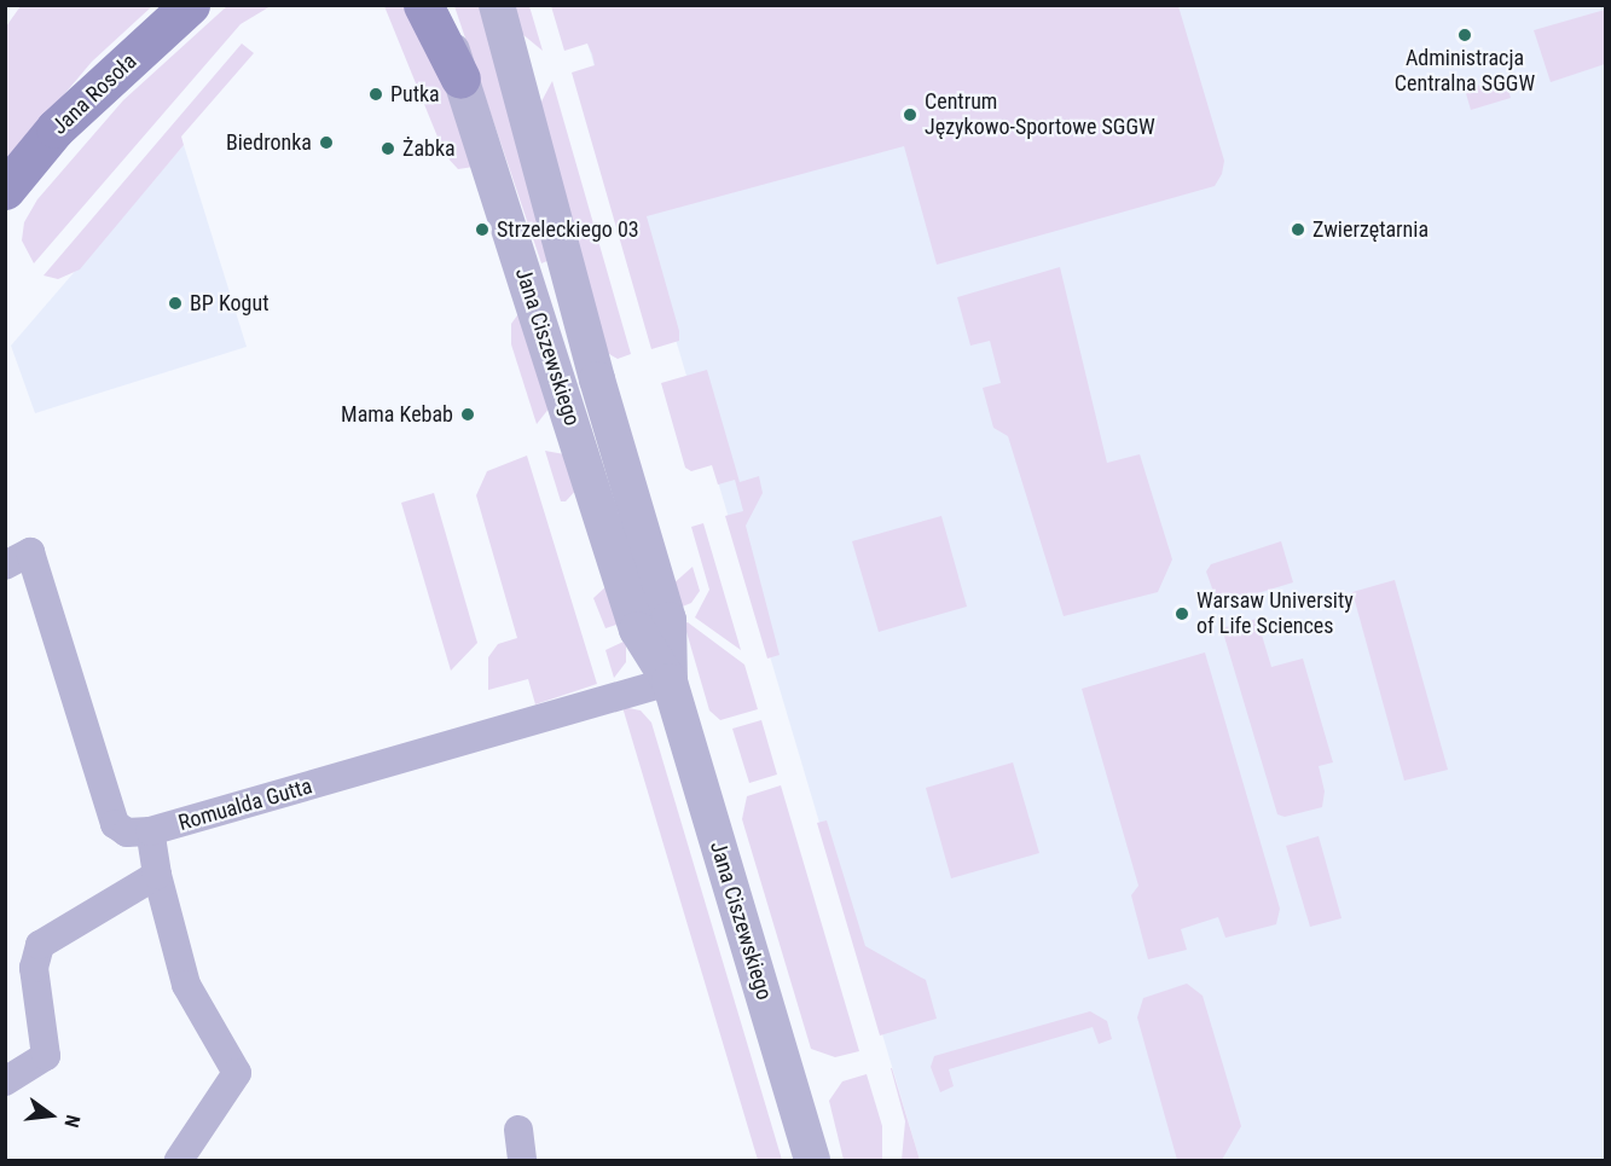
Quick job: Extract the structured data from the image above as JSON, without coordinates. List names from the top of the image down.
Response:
{
  "streets": {
    "main road": ["Jana Rosoła"],
    "street": ["Jana Ciszewskiego", "Romualda Gutta"]
  },
  "crossings": [
    ["Jana Ciszewskiego", "Romualda Gutta"]
  ],
  "places": [
    "Administracja Centralna SGGW",
    "Putka",
    "Centrum Językowo-Sportowe SGGW",
    "Biedronka",
    "Żabka",
    "Strzeleckiego 03",
    "Zwierzętarnia",
    "BP Kogut",
    "Mama Kebab",
    "Warsaw University of Life Sciences"
  ],
  "north": "right"
}
